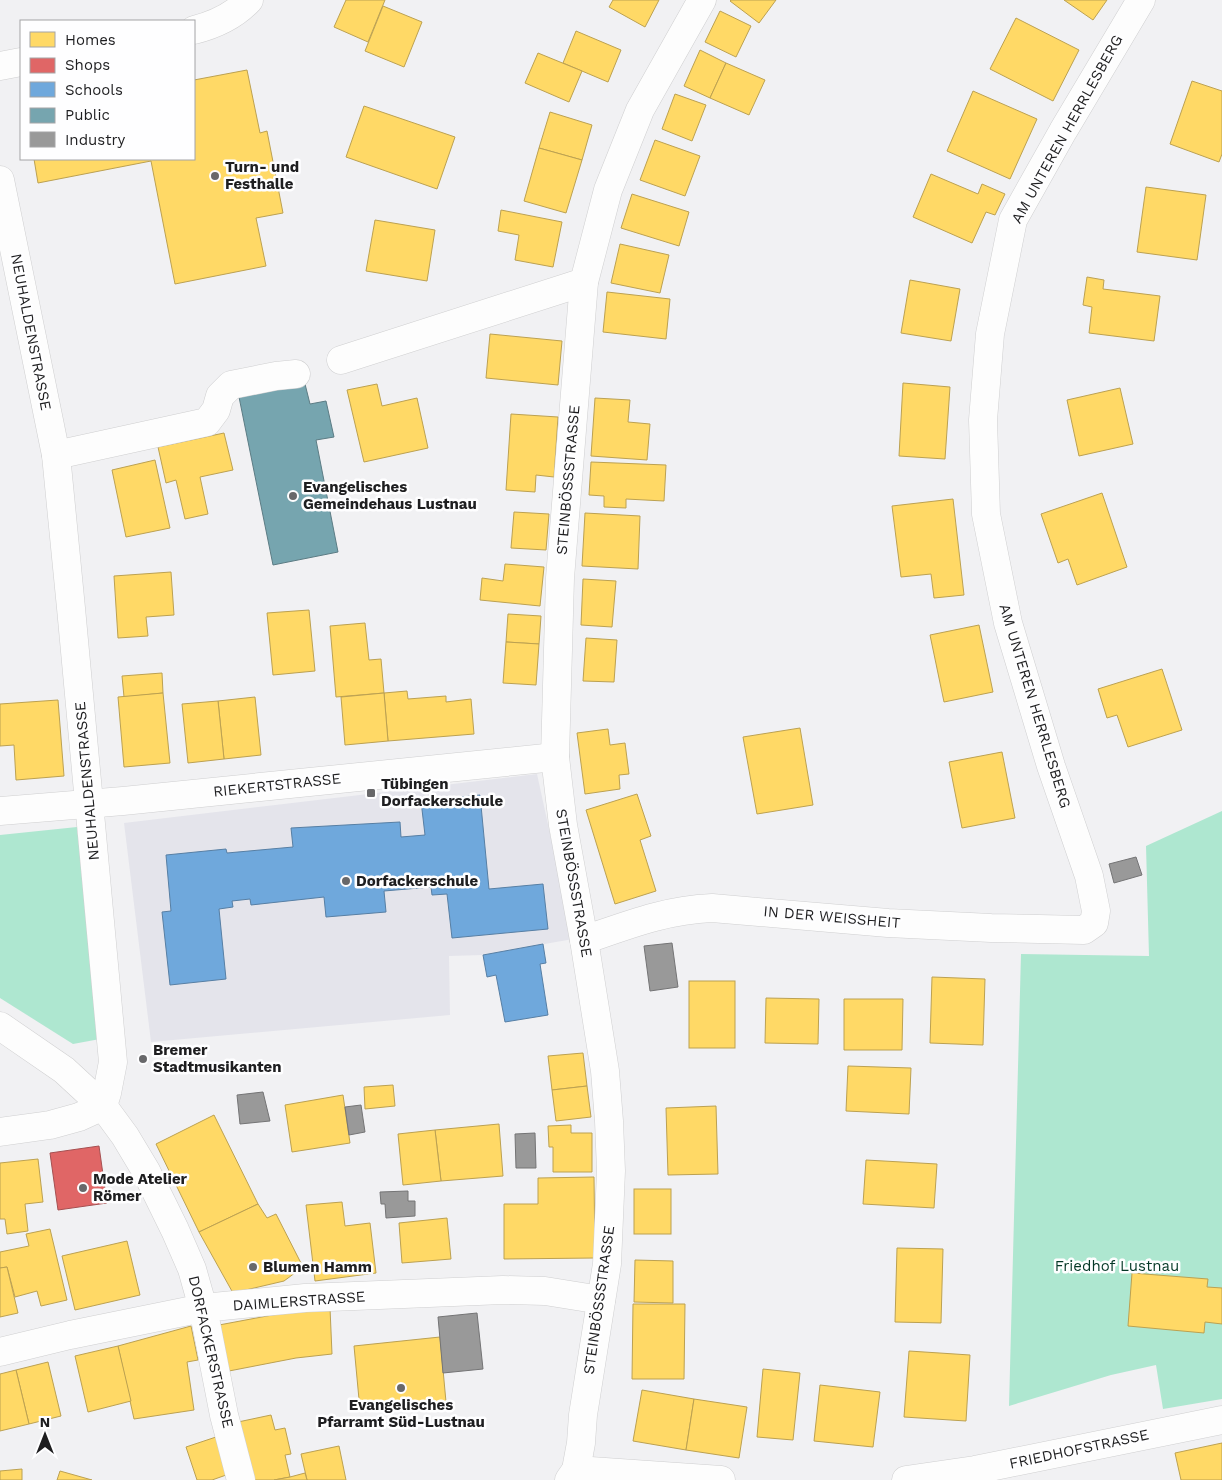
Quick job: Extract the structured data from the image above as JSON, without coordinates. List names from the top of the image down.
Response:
{
  "streets": {
    "street": [
      "AM UNTEREN HERRLESBERG",
      "NEUHALDENSTRASSE",
      "STEINBÖSSSTRASSE",
      "RIEKERTSTRASSE",
      "IN DER WEISSHEIT",
      "DAIMLERSTRASSE",
      "DORFACKERSTRASSE",
      "FRIEDHOFSTRASSE"
    ]
  },
  "crossings": [
    ["AM UNTEREN HERRLESBERG", "IN DER WEISSHEIT"],
    ["NEUHALDENSTRASSE", "RIEKERTSTRASSE"],
    ["NEUHALDENSTRASSE", "DORFACKERSTRASSE"],
    ["STEINBÖSSSTRASSE", "RIEKERTSTRASSE"],
    ["STEINBÖSSSTRASSE", "IN DER WEISSHEIT"],
    ["STEINBÖSSSTRASSE", "DAIMLERSTRASSE"],
    ["DAIMLERSTRASSE", "DORFACKERSTRASSE"]
  ],
  "parks": ["Friedhof Lustnau"],
  "places": {
    "other": [
      "Turn- und Festhalle",
      "Evangelisches Gemeindehaus Lustnau",
      "Dorfackerschule",
      "Bremer Stadtmusikanten",
      "Mode Atelier Römer",
      "Blumen Hamm",
      "Evangelisches Pfarramt Süd-Lustnau"
    ],
    "transit": ["Tübingen Dorfackerschule"]
  },
  "legend": [
    "Homes",
    "Shops",
    "Schools",
    "Public",
    "Industry"
  ],
  "north": "top"
}
